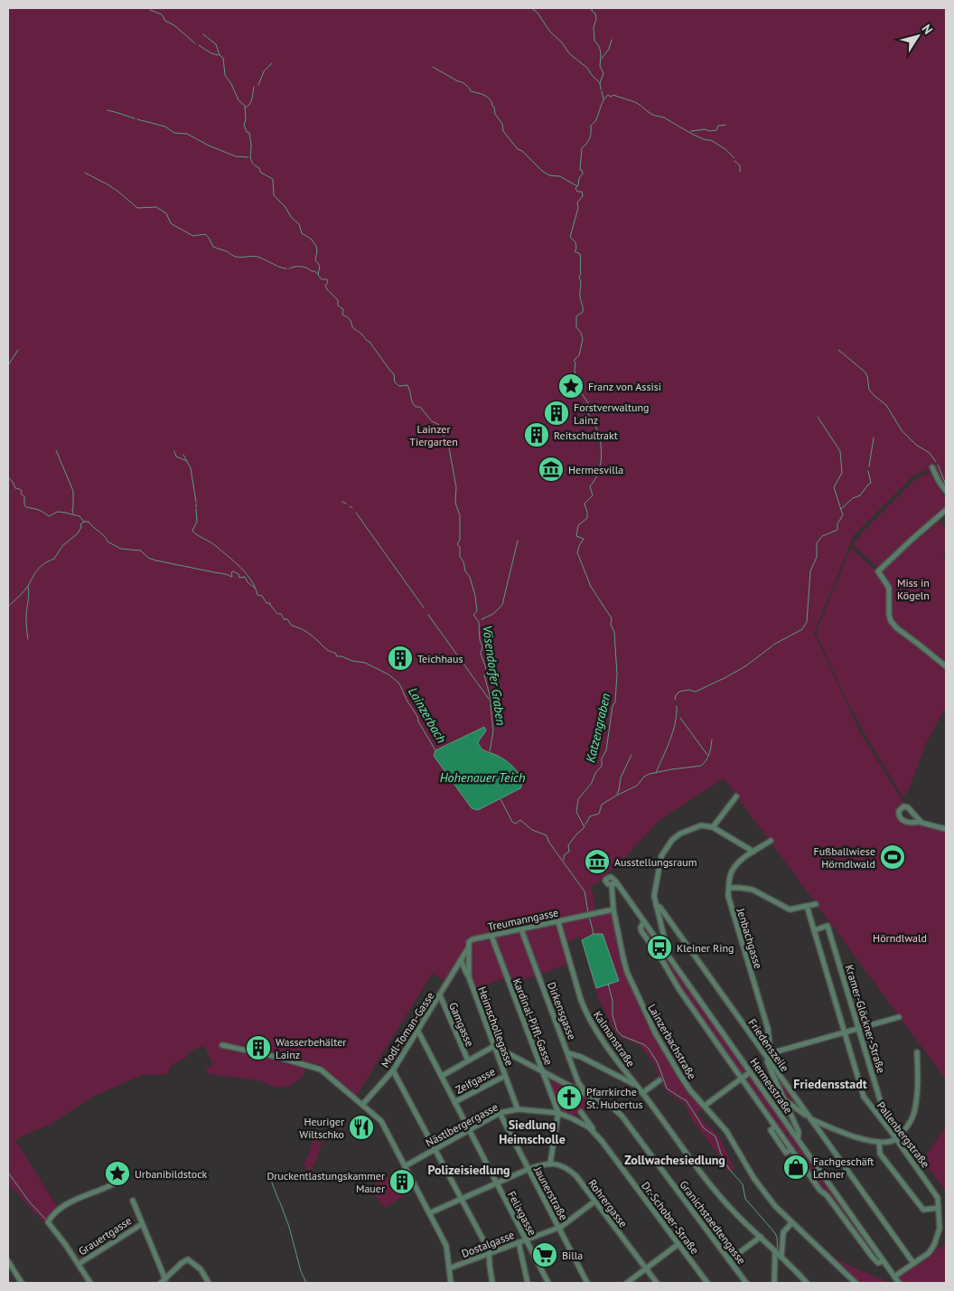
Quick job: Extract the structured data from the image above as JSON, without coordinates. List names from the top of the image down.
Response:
{
  "streets": {
    "street": [
      "Treumanngasse",
      "Jenbachgasse",
      "Dirkensgasse",
      "Kramer-Glöckner-Straße",
      "Kardinal-Piffl-Gasse",
      "Gamgasse",
      "Heimschollegasse",
      "Modl-Toman-Gasse",
      "Kalmanstraße",
      "Lainzerbachstraße",
      "Friedenszeile",
      "Zeifgasse",
      "Hermesstraße",
      "Nästlbergergasse",
      "Pallenbergstraße",
      "Jaunerstraße",
      "Rohrergasse",
      "Felixgasse",
      "Dr.-Schober-Straße",
      "Granichstaedtengasse",
      "Grauertgasse",
      "Dostalgasse"
    ]
  },
  "crossings": [
    ["Treumanngasse", "Dirkensgasse"],
    ["Treumanngasse", "Kardinal-Piffl-Gasse"],
    ["Treumanngasse", "Heimschollegasse"],
    ["Treumanngasse", "Modl-Toman-Gasse"],
    ["Treumanngasse", "Kalmanstraße"],
    ["Treumanngasse", "Lainzerbachstraße"],
    ["Dirkensgasse", "Granichstaedtengasse"],
    ["Kramer-Glöckner-Straße", "Pallenbergstraße"],
    ["Kardinal-Piffl-Gasse", "Nästlbergergasse"],
    ["Kardinal-Piffl-Gasse", "Dr.-Schober-Straße"],
    ["Kardinal-Piffl-Gasse", "Granichstaedtengasse"],
    ["Gamgasse", "Modl-Toman-Gasse"],
    ["Heimschollegasse", "Modl-Toman-Gasse"],
    ["Heimschollegasse", "Zeifgasse"],
    ["Heimschollegasse", "Nästlbergergasse"],
    ["Heimschollegasse", "Granichstaedtengasse"],
    ["Modl-Toman-Gasse", "Felixgasse"],
    ["Friedenszeile", "Pallenbergstraße"],
    ["Zeifgasse", "Felixgasse"],
    ["Hermesstraße", "Pallenbergstraße"],
    ["Nästlbergergasse", "Jaunerstraße"],
    ["Nästlbergergasse", "Felixgasse"],
    ["Nästlbergergasse", "Dr.-Schober-Straße"],
    ["Jaunerstraße", "Dostalgasse"],
    ["Rohrergasse", "Dostalgasse"],
    ["Felixgasse", "Dostalgasse"]
  ],
  "districts": [
    "Friedensstadt",
    "Siedlung Heimscholle",
    "Zollwachesiedlung",
    "Polizeisiedlung"
  ],
  "water": [
    "Vösendorfer Graben",
    "Lainzerbach",
    "Katzengraben",
    "Hohenauer Teich"
  ],
  "parks": ["Lainzer Tiergarten", "Miss in Kögeln", "Hörndlwald"],
  "places": {
    "place": ["Franz von Assisi", "Urbanibildstock"],
    "building": [
      "Forstverwaltung Lainz",
      "Reitschultrakt",
      "Teichhaus",
      "Wasserbehälter Lainz",
      "Druckentlastungskammer Mauer"
    ],
    "museum": ["Hermesvilla", "Ausstellungsraum"],
    "sports": ["Fußballwiese Hörndlwald"],
    "bus stop": ["Kleiner Ring"],
    "church": ["Pfarrkirche St. Hubertus"],
    "restaurant": ["Heuriger Wiltschko"],
    "shop": ["Fachgeschäft Lehner"],
    "supermarket": ["Billa"]
  },
  "north": "top right"
}
